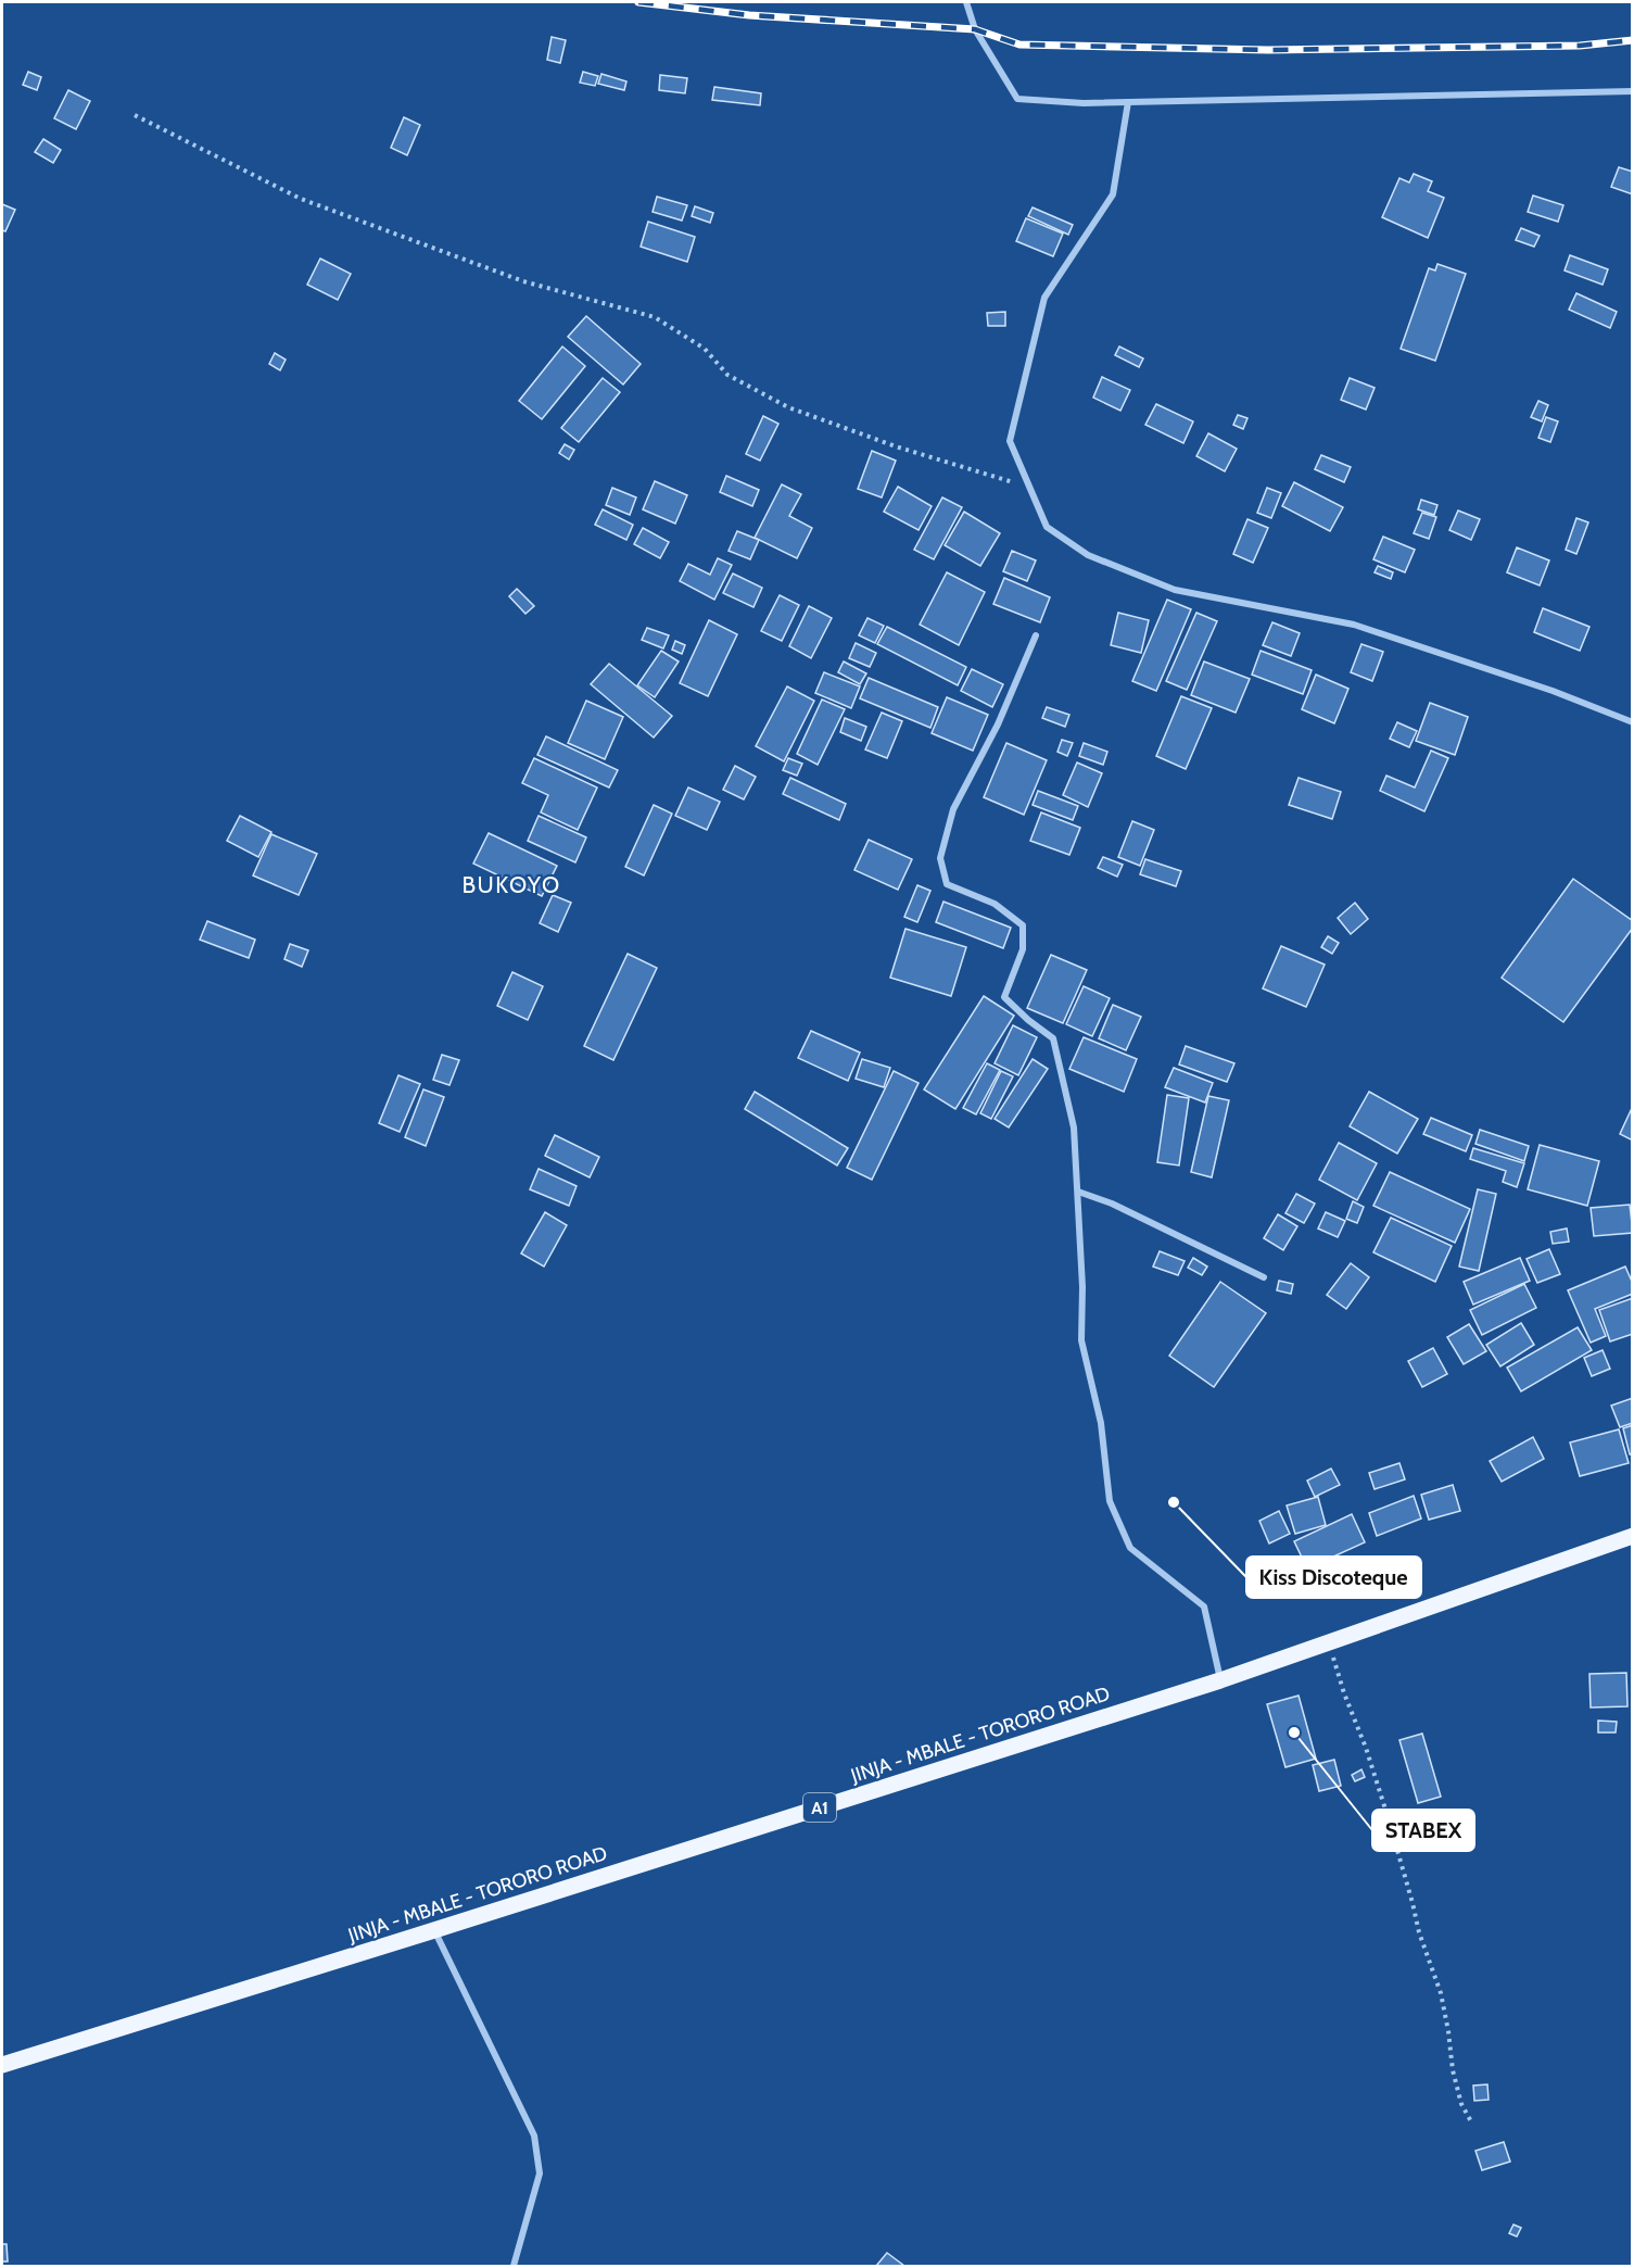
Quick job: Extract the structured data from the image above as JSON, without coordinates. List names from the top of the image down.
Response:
{
  "streets": {
    "main road": ["JINJA - MBALE - TORORO ROAD", "A1"]
  },
  "districts": ["BUKOYO"],
  "places": ["Kiss Discoteque", "STABEX"]
}
